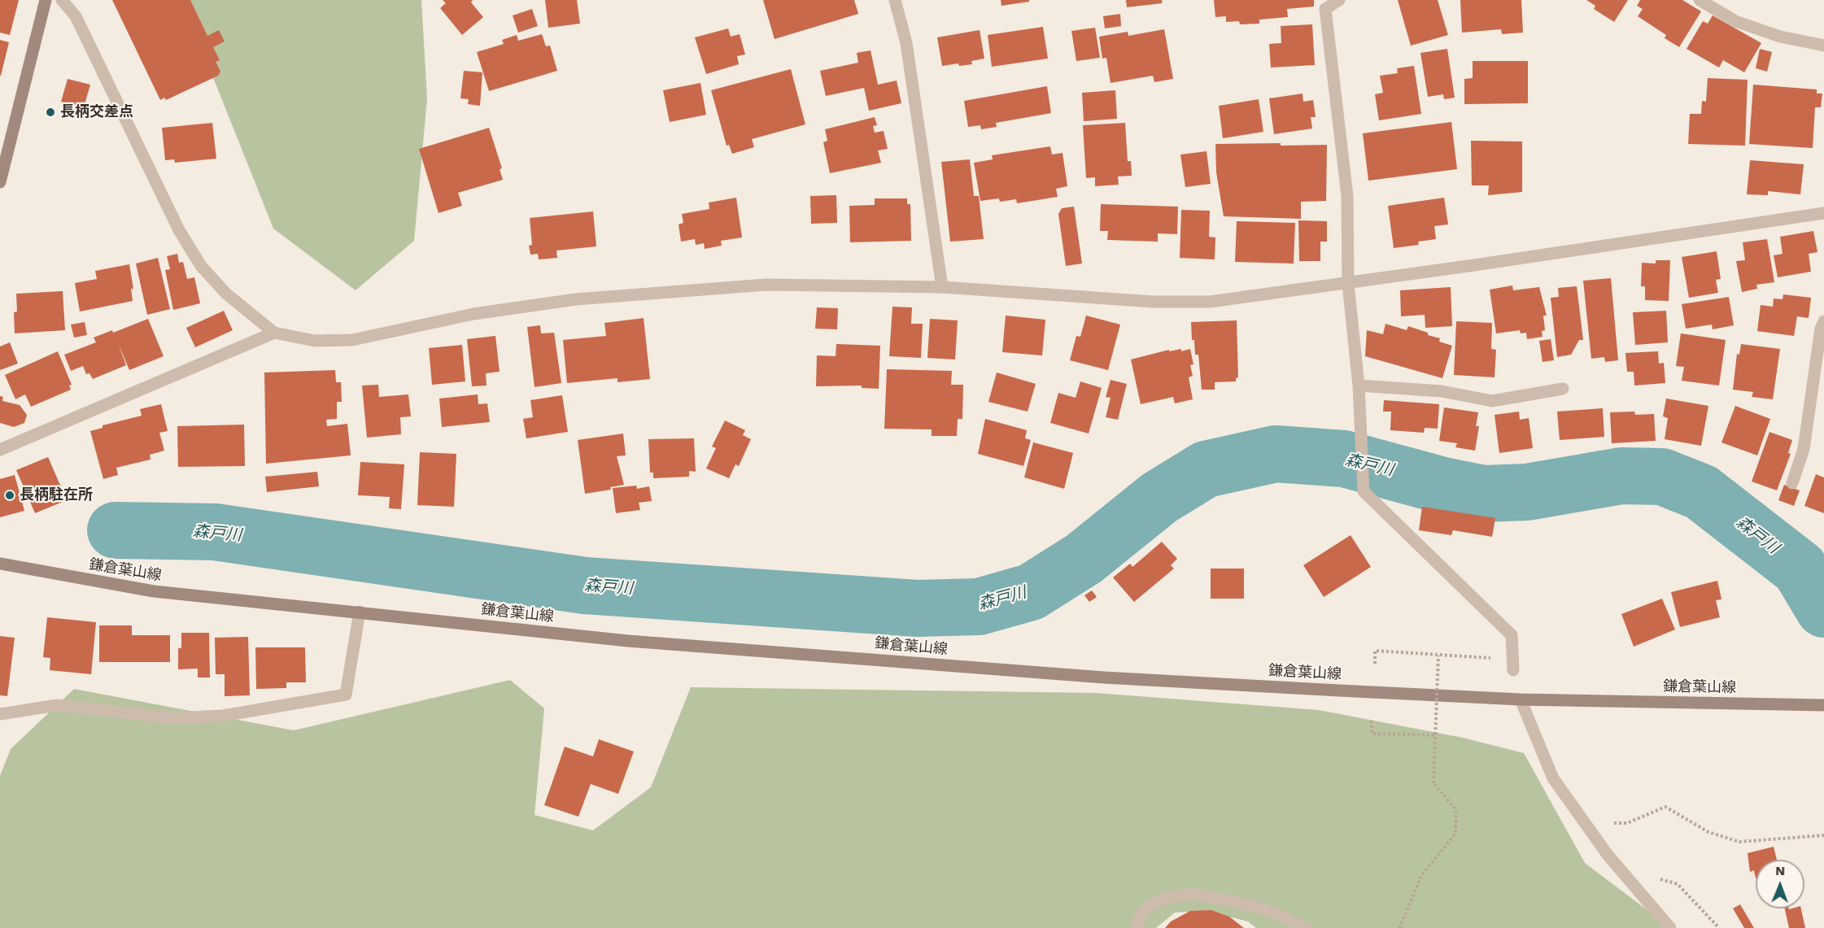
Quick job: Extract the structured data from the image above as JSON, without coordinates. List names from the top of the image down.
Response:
{
  "streets": {
    "main road": ["鎌倉葉山線"]
  },
  "water": ["森戸川"],
  "places": ["長柄交差点", "長柄駐在所"],
  "north": "top"
}
